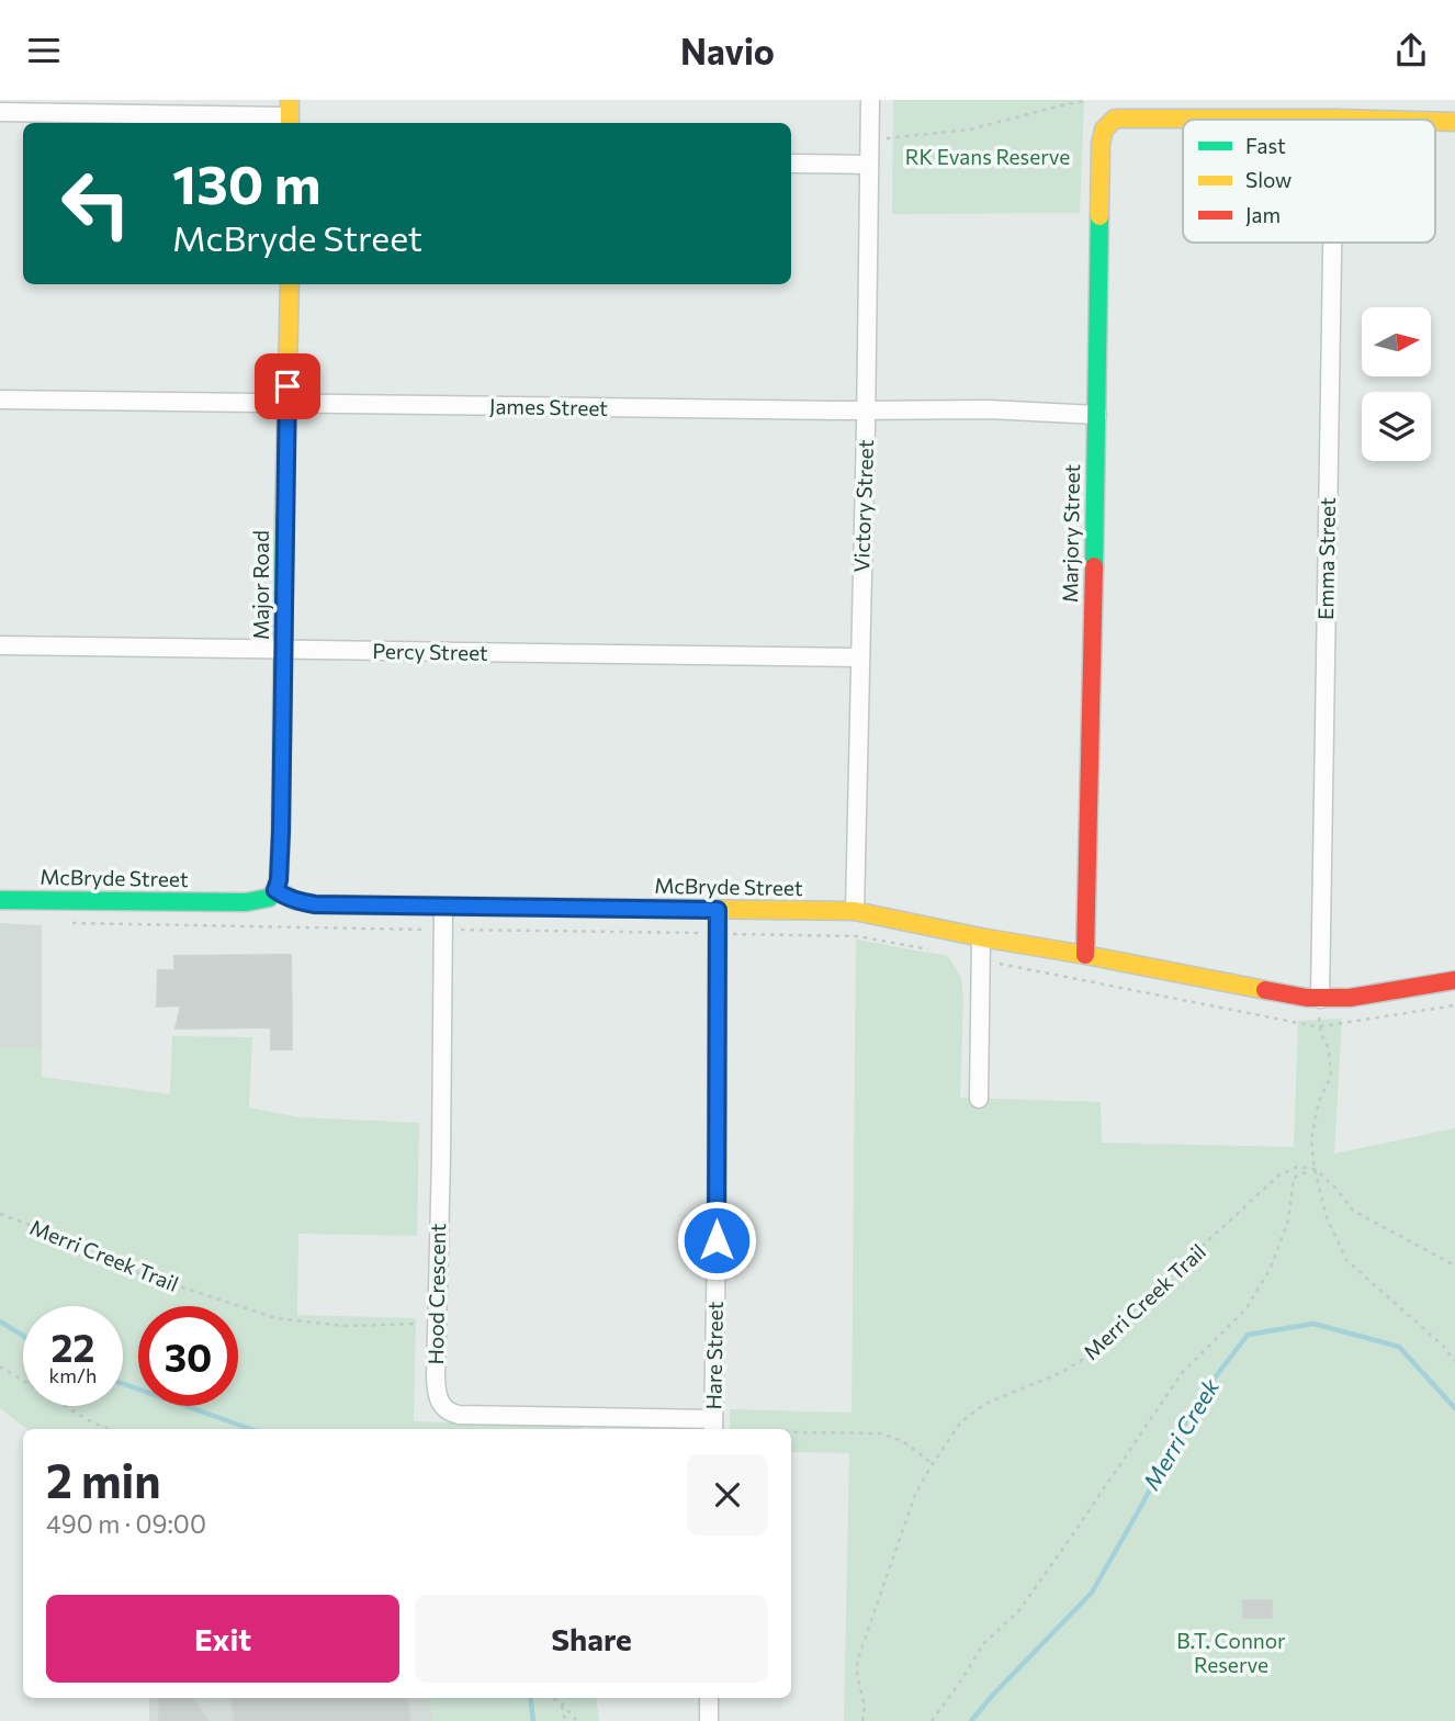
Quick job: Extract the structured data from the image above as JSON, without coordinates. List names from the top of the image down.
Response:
{
  "streets": {
    "street": [
      "James Street",
      "Victory Street",
      "Marjory Street",
      "Emma Street",
      "Major Road",
      "Percy Street",
      "McBryde Street",
      "Hood Crescent",
      "Hare Street"
    ],
    "path": ["Merri Creek Trail"]
  },
  "crossings": [
    ["James Street", "Victory Street"],
    ["James Street", "Marjory Street"],
    ["James Street", "Major Road"],
    ["Victory Street", "Percy Street"],
    ["Victory Street", "McBryde Street"],
    ["Marjory Street", "McBryde Street"],
    ["Emma Street", "McBryde Street"],
    ["Major Road", "Percy Street"],
    ["Major Road", "McBryde Street"],
    ["McBryde Street", "Hood Crescent"],
    ["McBryde Street", "Hare Street"],
    ["Merri Creek Trail", "Hood Crescent"],
    ["Hood Crescent", "Hare Street"]
  ],
  "water": ["Merri Creek"],
  "parks": ["RK Evans Reserve", "B.T. Connor Reserve"],
  "legend": ["Fast", "Slow", "Jam"],
  "north": "right",
  "page": {
    "header": "Navio",
    "turn": ["130 m", "McBryde Street"],
    "speed": "22 km/h",
    "limit": "30",
    "heading": ["2 min", "490 m · 09:00"],
    "buttons": ["Exit", "Share"]
  }
}
